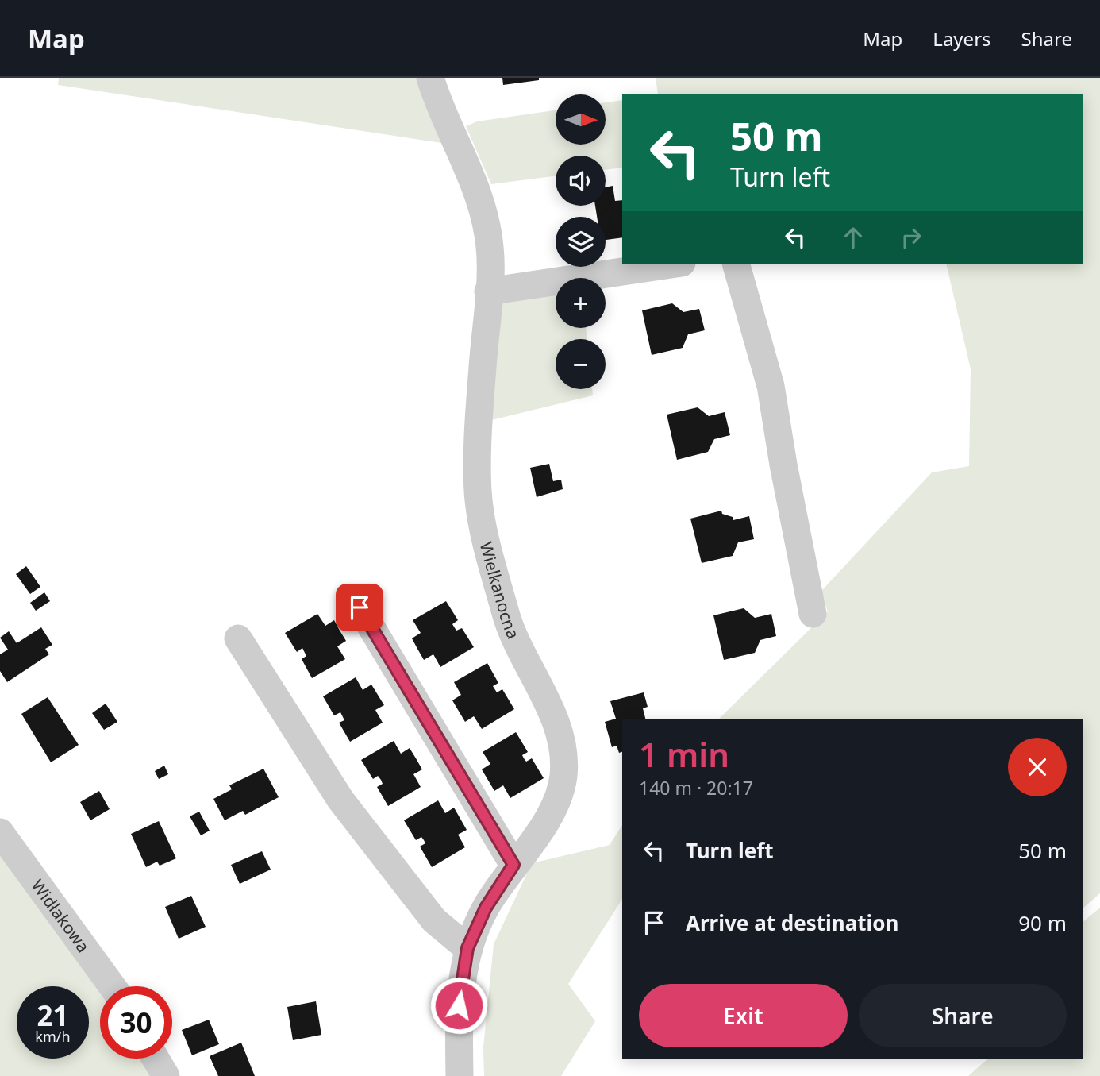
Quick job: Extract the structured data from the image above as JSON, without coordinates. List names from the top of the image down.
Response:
{
  "streets": {
    "street": ["Wielkanocna", "Widłakowa"]
  },
  "north": "right",
  "page": {
    "header": "Map",
    "nav": ["Map", "Layers", "Share"],
    "map_buttons": ["+", "−"],
    "turn": ["50 m", "Turn left"],
    "heading": ["1 min", "140 m · 20:17"],
    "list": [
      {
        "name": "Turn left",
        "value": "50 m"
      },
      {
        "name": "Arrive at destination",
        "value": "90 m"
      }
    ],
    "buttons": ["Exit", "Share"],
    "speed": "21 km/h",
    "limit": "30"
  }
}
